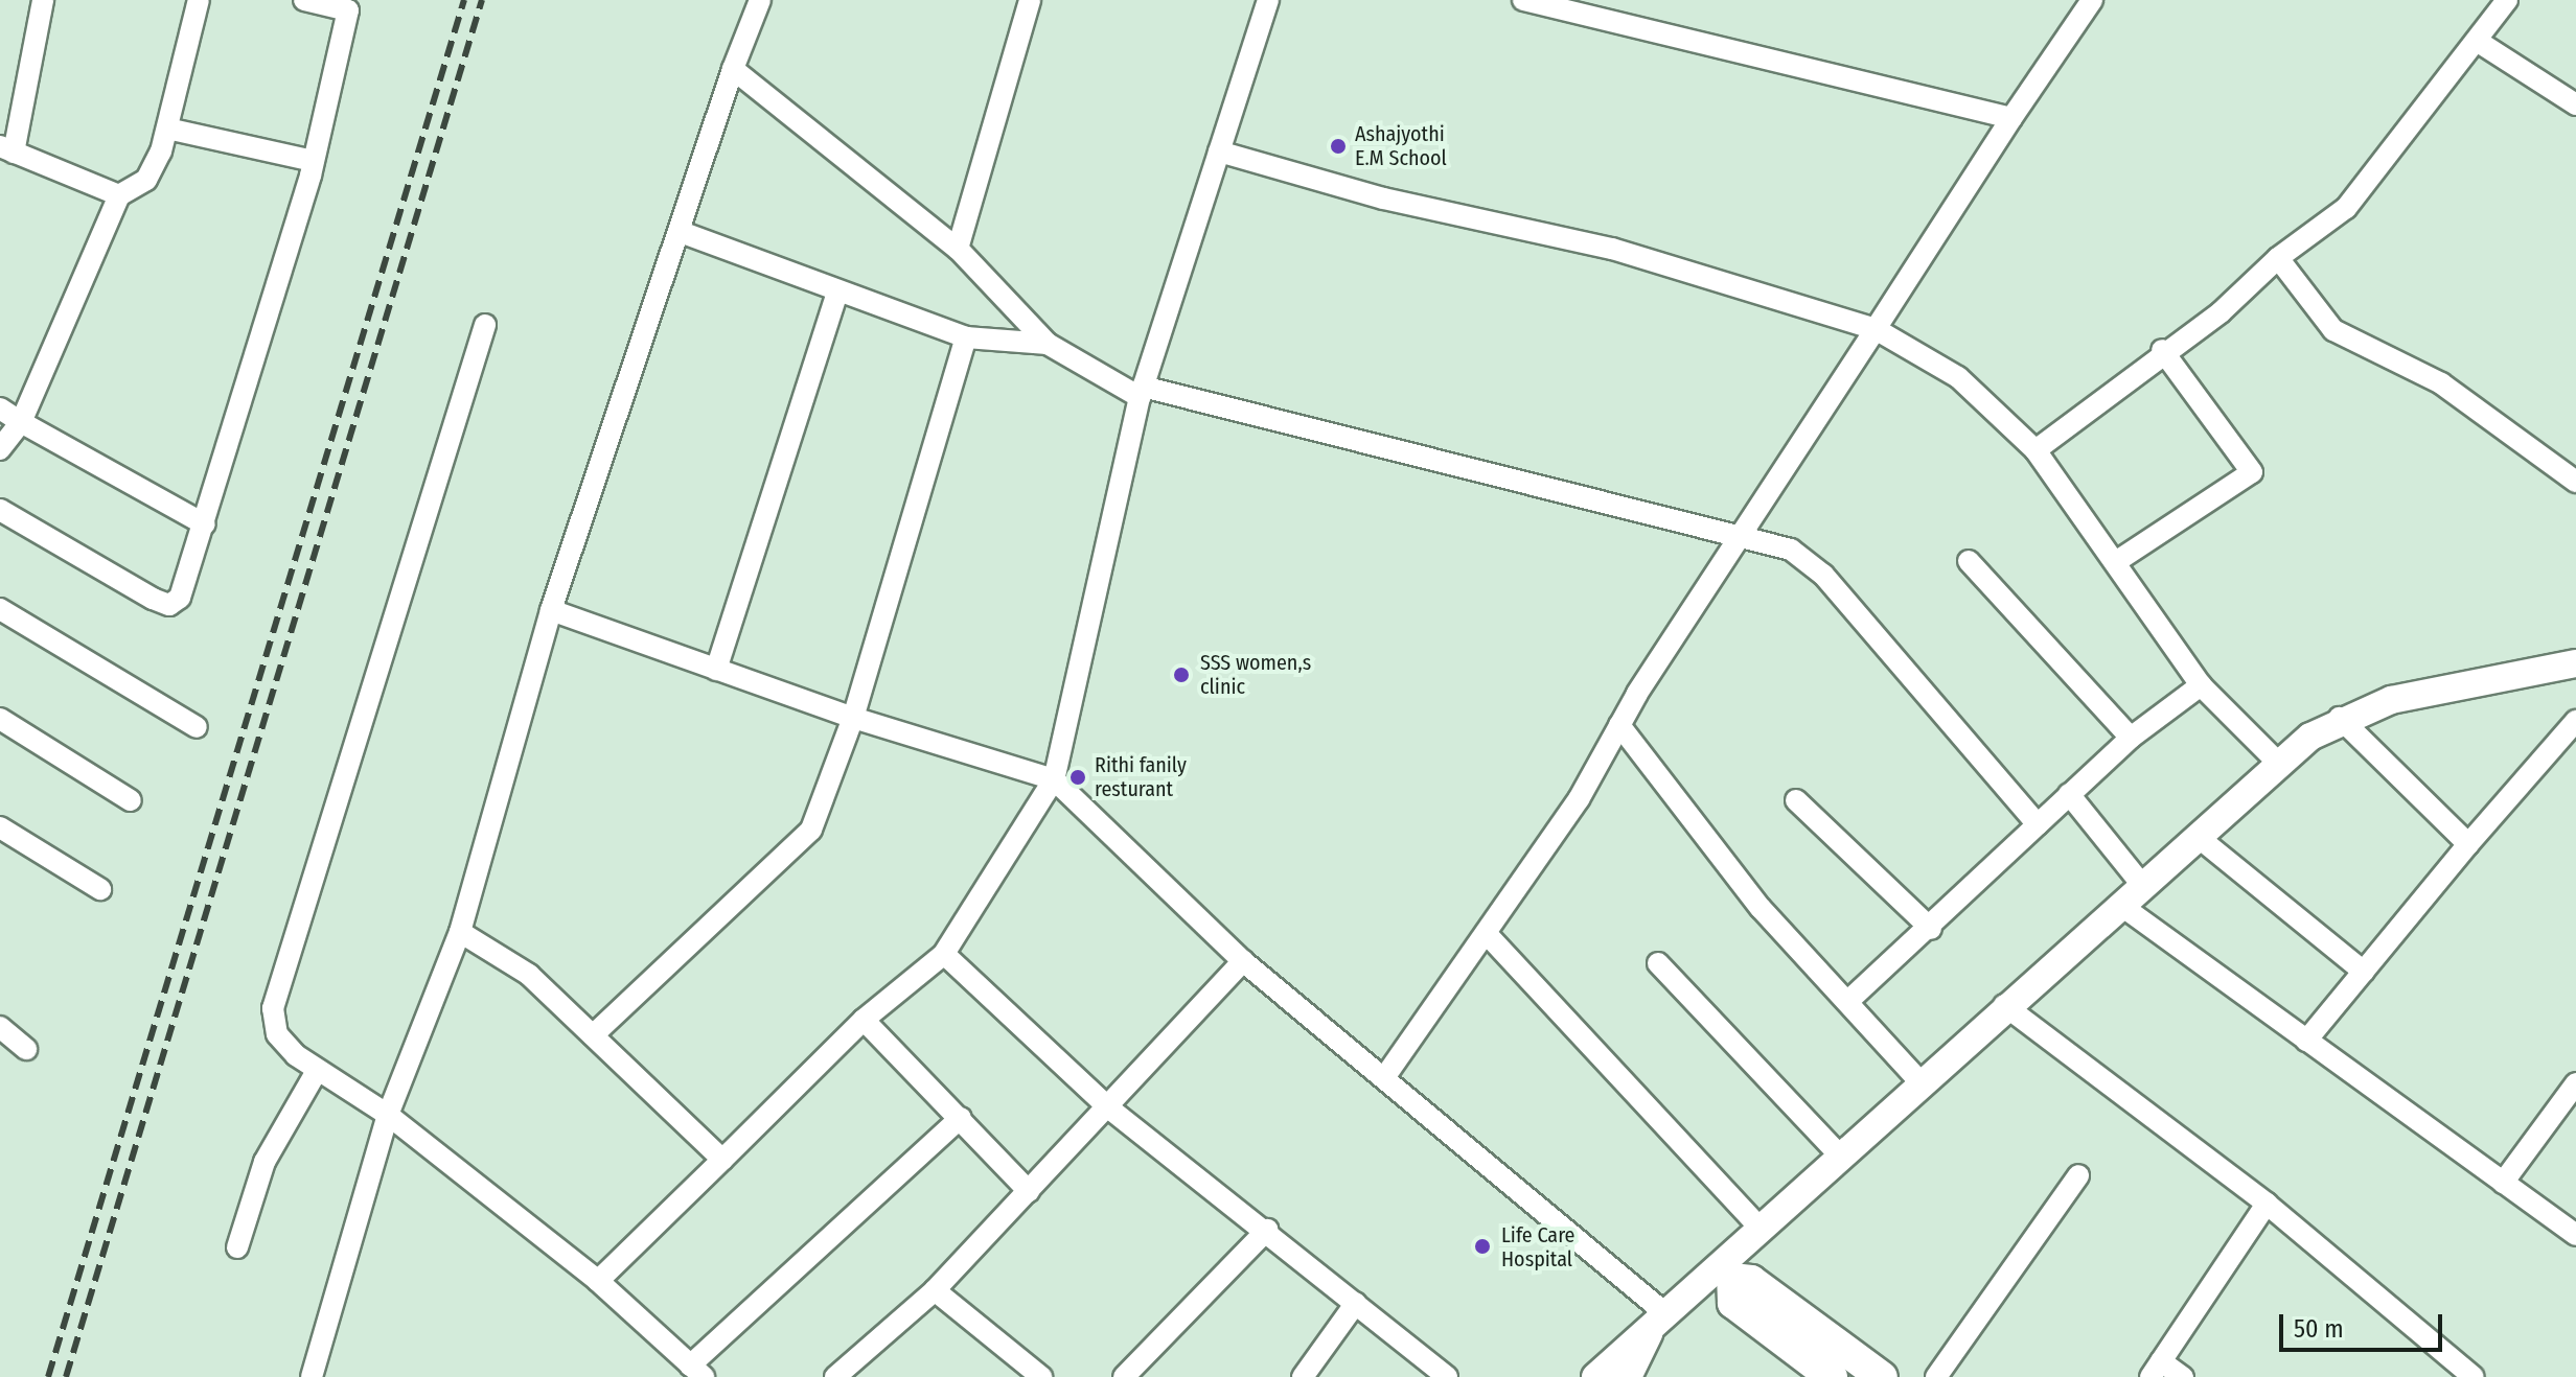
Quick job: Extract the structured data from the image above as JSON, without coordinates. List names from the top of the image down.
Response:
{
  "places": [
    "Ashajyothi E.M School",
    "SSS women,s clinic",
    "Rithi fanily resturant",
    "Life Care Hospital"
  ],
  "scale_bar": "50 m"
}
